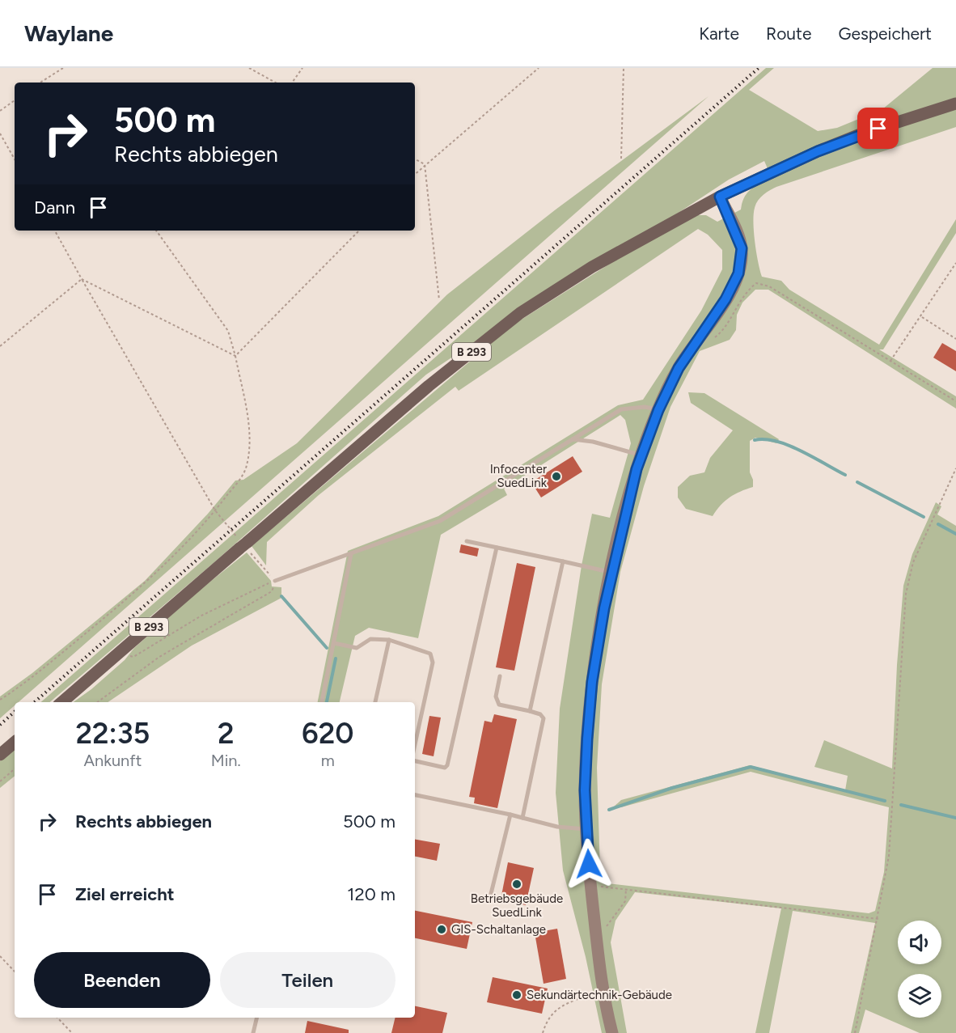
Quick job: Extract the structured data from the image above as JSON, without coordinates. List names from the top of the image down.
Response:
{
  "streets": {
    "main road": ["B 293"]
  },
  "places": [
    "Infocenter SuedLink",
    "Betriebsgebäude SuedLink",
    "GIS-Schaltanlage",
    "Sekundärtechnik-Gebäude"
  ],
  "page": {
    "header": "Waylane",
    "nav": ["Karte", "Route", "Gespeichert"],
    "turn": ["500 m", "Rechts abbiegen"],
    "then": "Dann",
    "eta": [
      "22:35",
      "Ankunft",
      "2",
      "Min.",
      "620",
      "m"
    ],
    "list": [
      {
        "name": "Rechts abbiegen",
        "value": "500 m"
      },
      {
        "name": "Ziel erreicht",
        "value": "120 m"
      }
    ],
    "buttons": ["Beenden", "Teilen"]
  }
}
